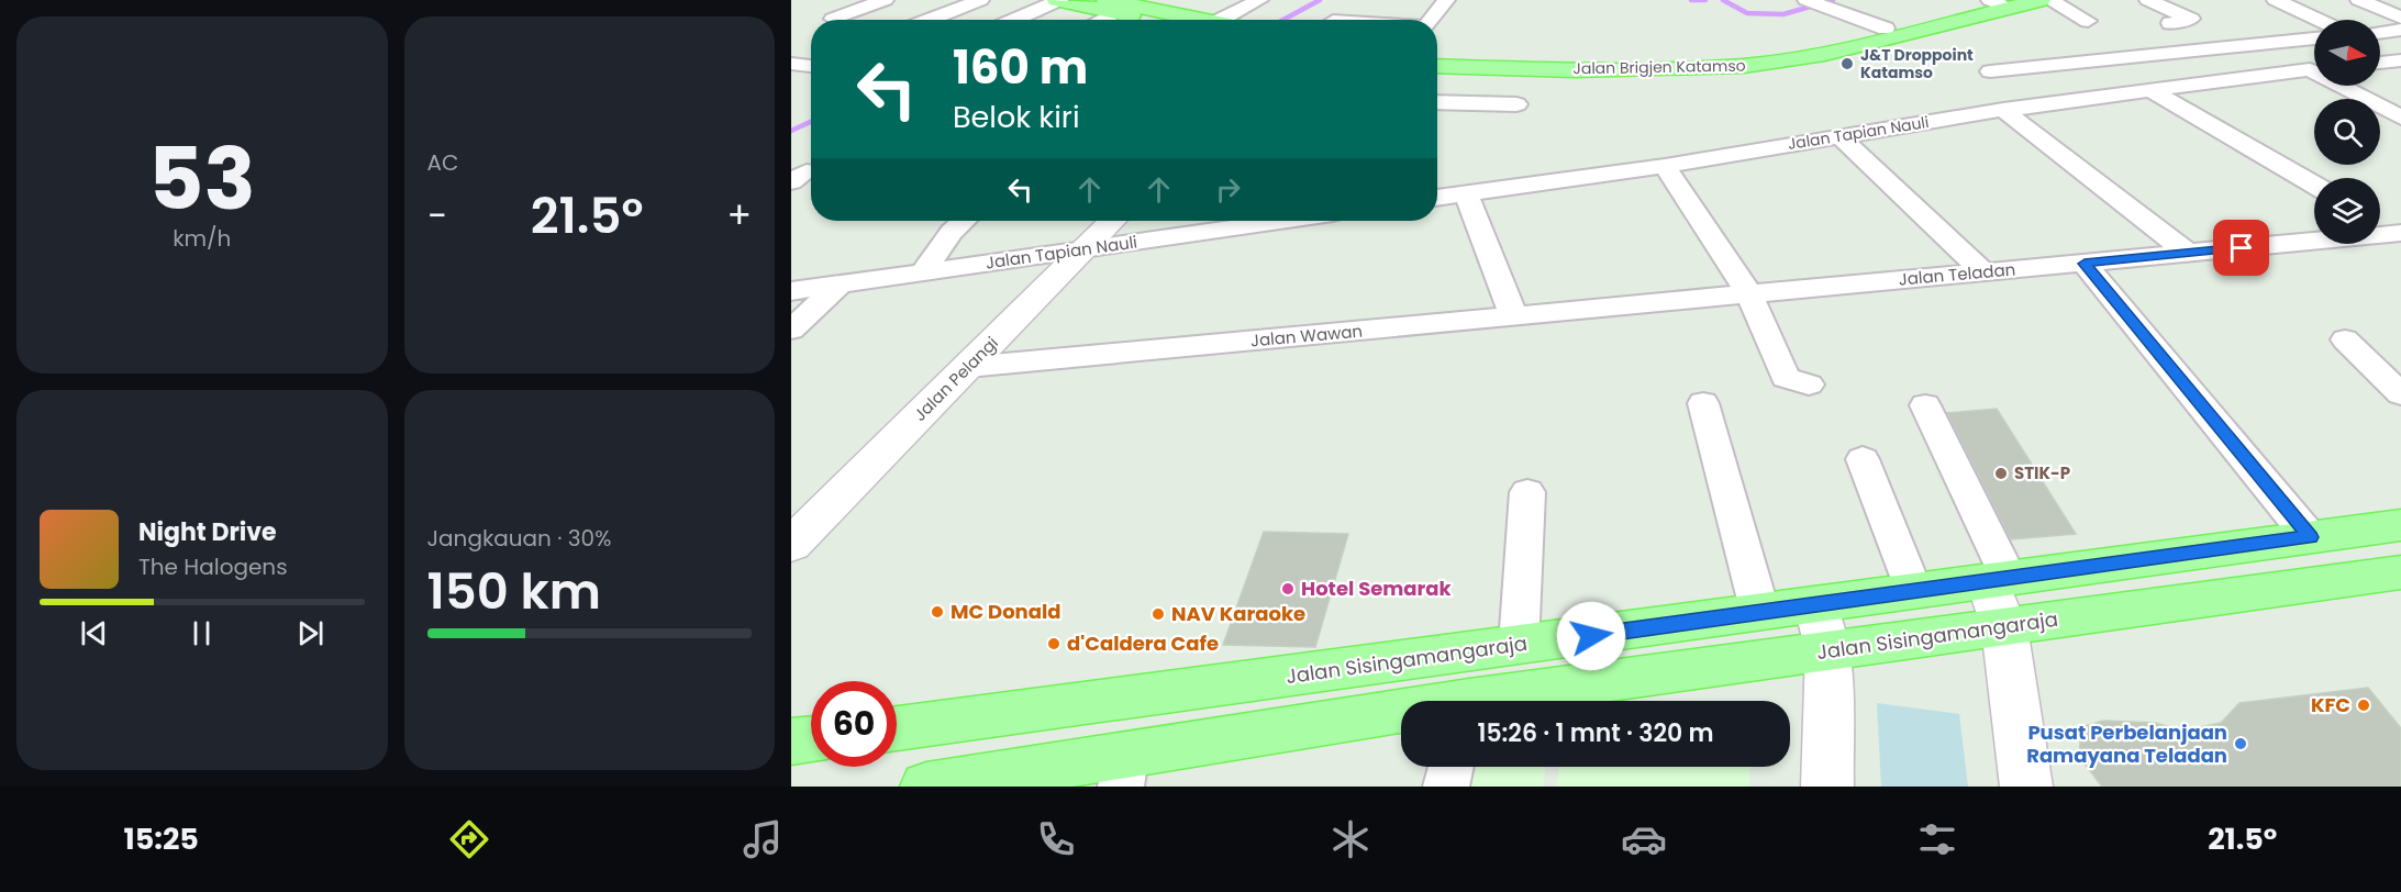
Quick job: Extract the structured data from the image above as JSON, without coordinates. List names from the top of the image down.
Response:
{
  "streets": {
    "main road": ["Jalan Brigjen Katamso", "Jalan Pelangi", "Jalan Sisingamangaraja"],
    "street": ["Jalan Tapian Nauli", "Jalan Teladan", "Jalan Wawan"]
  },
  "crossings": [
    ["Jalan Tapian Nauli", "Jalan Pelangi"],
    ["Jalan Teladan", "Jalan Wawan"],
    ["Jalan Wawan", "Jalan Pelangi"]
  ],
  "places": [
    "J&T Droppoint Katamso",
    "STIK-P",
    "Hotel Semarak",
    "MC Donald",
    "NAV Karaoke",
    "d'Caldera Cafe",
    "KFC",
    "Pusat Perbelanjaan Ramayana Teladan"
  ],
  "north": "right",
  "page": {
    "tile": [
      ["53", "km/h"],
      "AC",
      ["Jangkauan · 30%", "150 km"]
    ],
    "turn": ["160 m", "Belok kiri"],
    "heat": ["−", "21.5°", "+"],
    "song": ["Night Drive", "The Halogens"],
    "limit": "60",
    "trip": "15:26 · 1 mnt · 320 m",
    "tabs": ["15:25", "21.5°"]
  }
}
